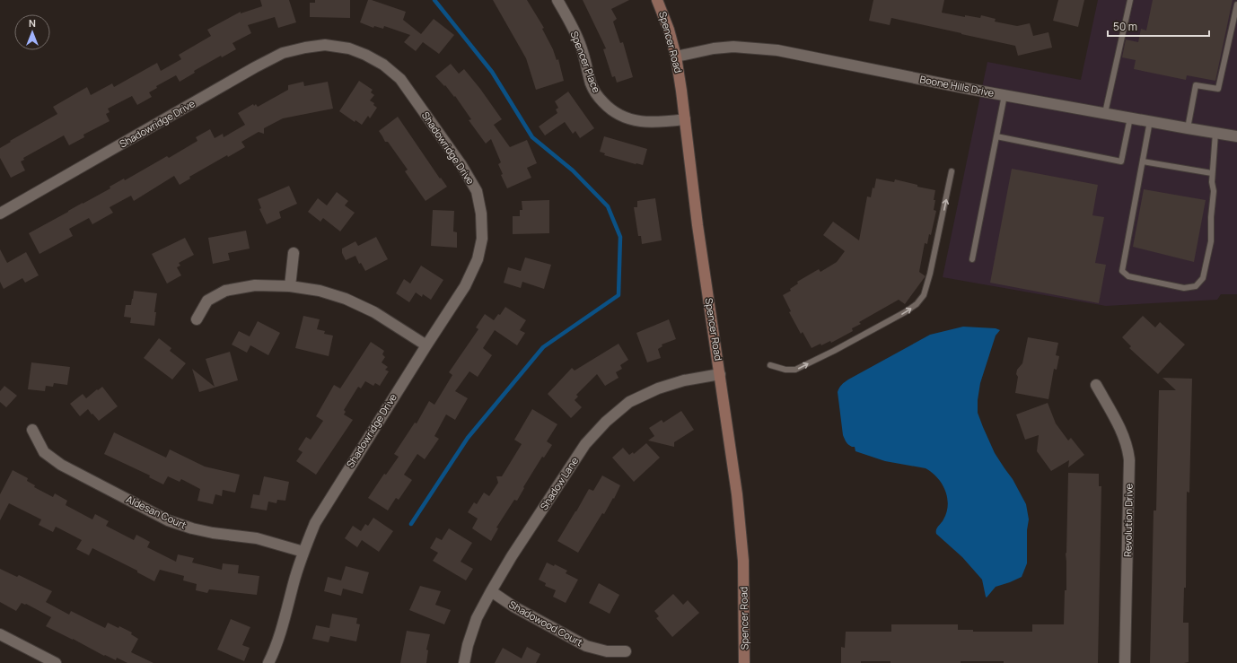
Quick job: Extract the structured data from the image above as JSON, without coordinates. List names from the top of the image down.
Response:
{
  "streets": {
    "main road": ["Spencer Road"],
    "street": [
      "Spencer Place",
      "Boone Hills Drive",
      "Shadowridge Drive",
      "Shadow Lane",
      "Aldesan Court",
      "Revolution Drive",
      "Shadowood Court"
    ]
  },
  "crossings": [
    ["Spencer Road", "Spencer Place"],
    ["Spencer Road", "Boone Hills Drive"],
    ["Spencer Road", "Shadow Lane"],
    ["Shadowridge Drive", "Aldesan Court"],
    ["Shadow Lane", "Shadowood Court"]
  ],
  "scale_bar": "50 m",
  "north": "top"
}
